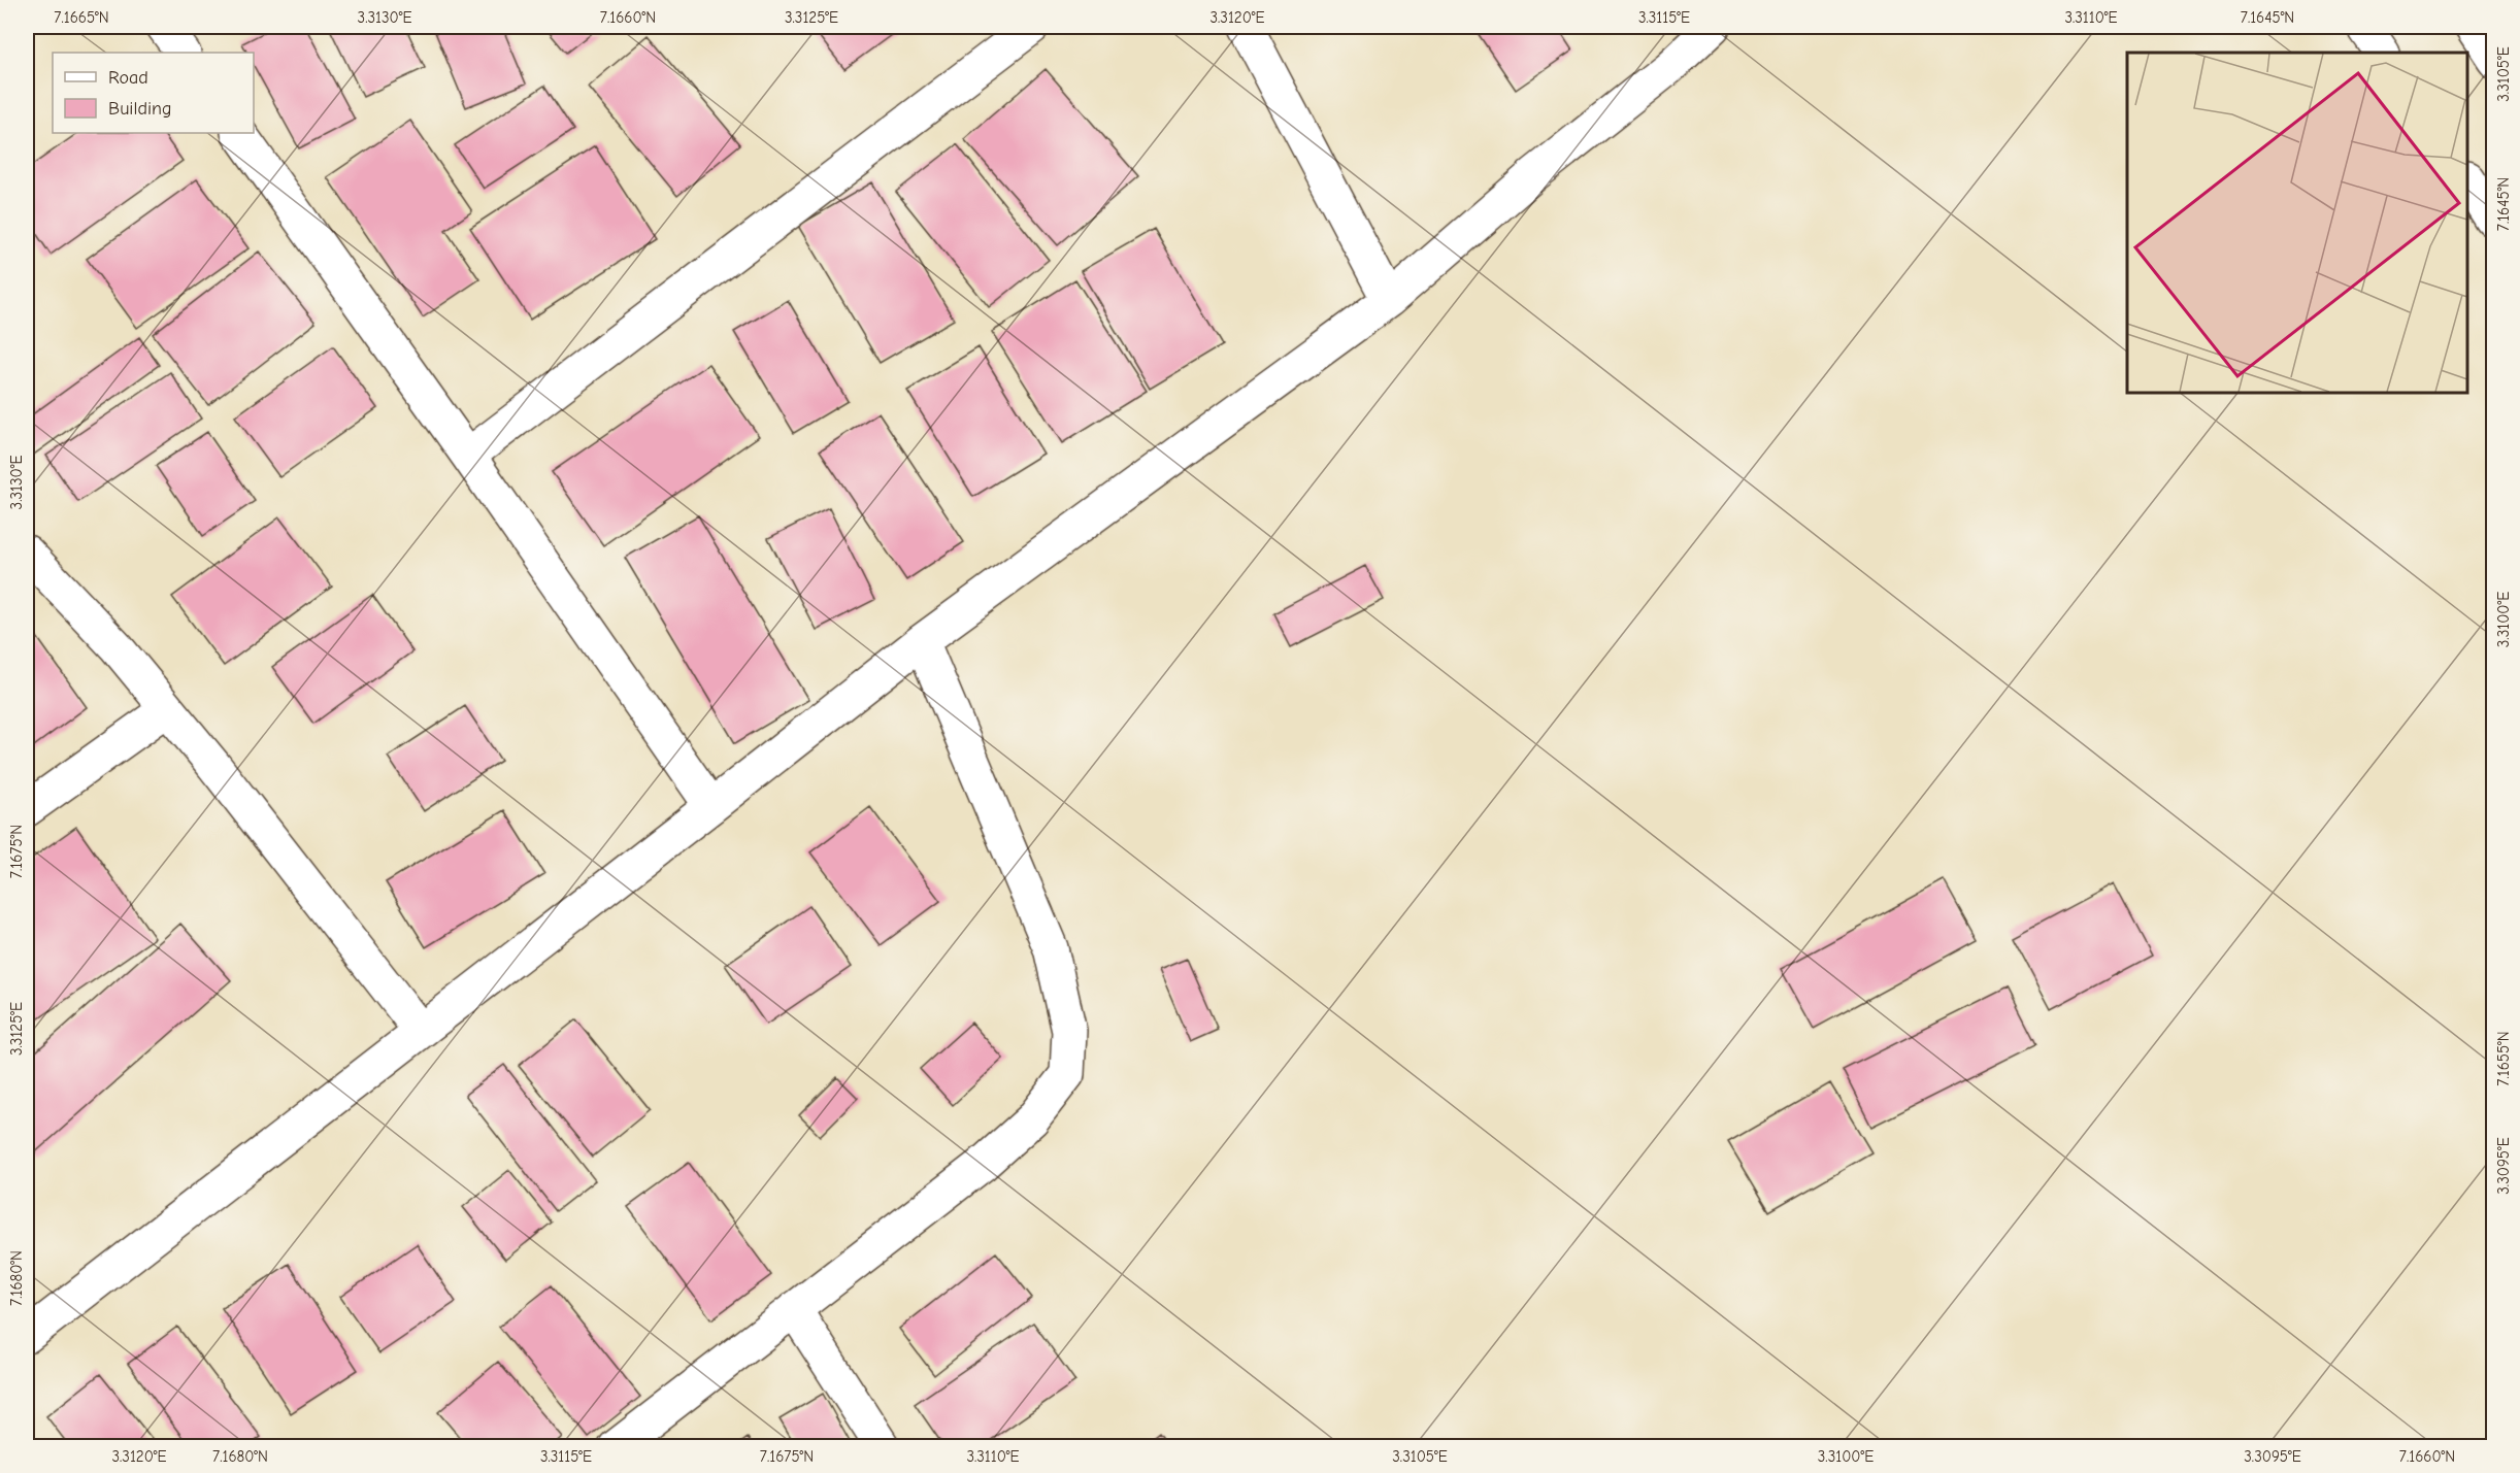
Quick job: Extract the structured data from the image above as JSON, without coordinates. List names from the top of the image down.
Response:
{
  "legend": ["Road", "Building"],
  "coordinates": [
    "7.1665°N",
    "3.3130°E",
    "7.1660°N",
    "3.3125°E",
    "3.3120°E",
    "3.3115°E",
    "3.3110°E",
    "7.1645°N",
    "3.3105°E",
    "3.3100°E",
    "7.1675°N",
    "7.1655°N",
    "3.3095°E",
    "7.1680°N"
  ]
}
